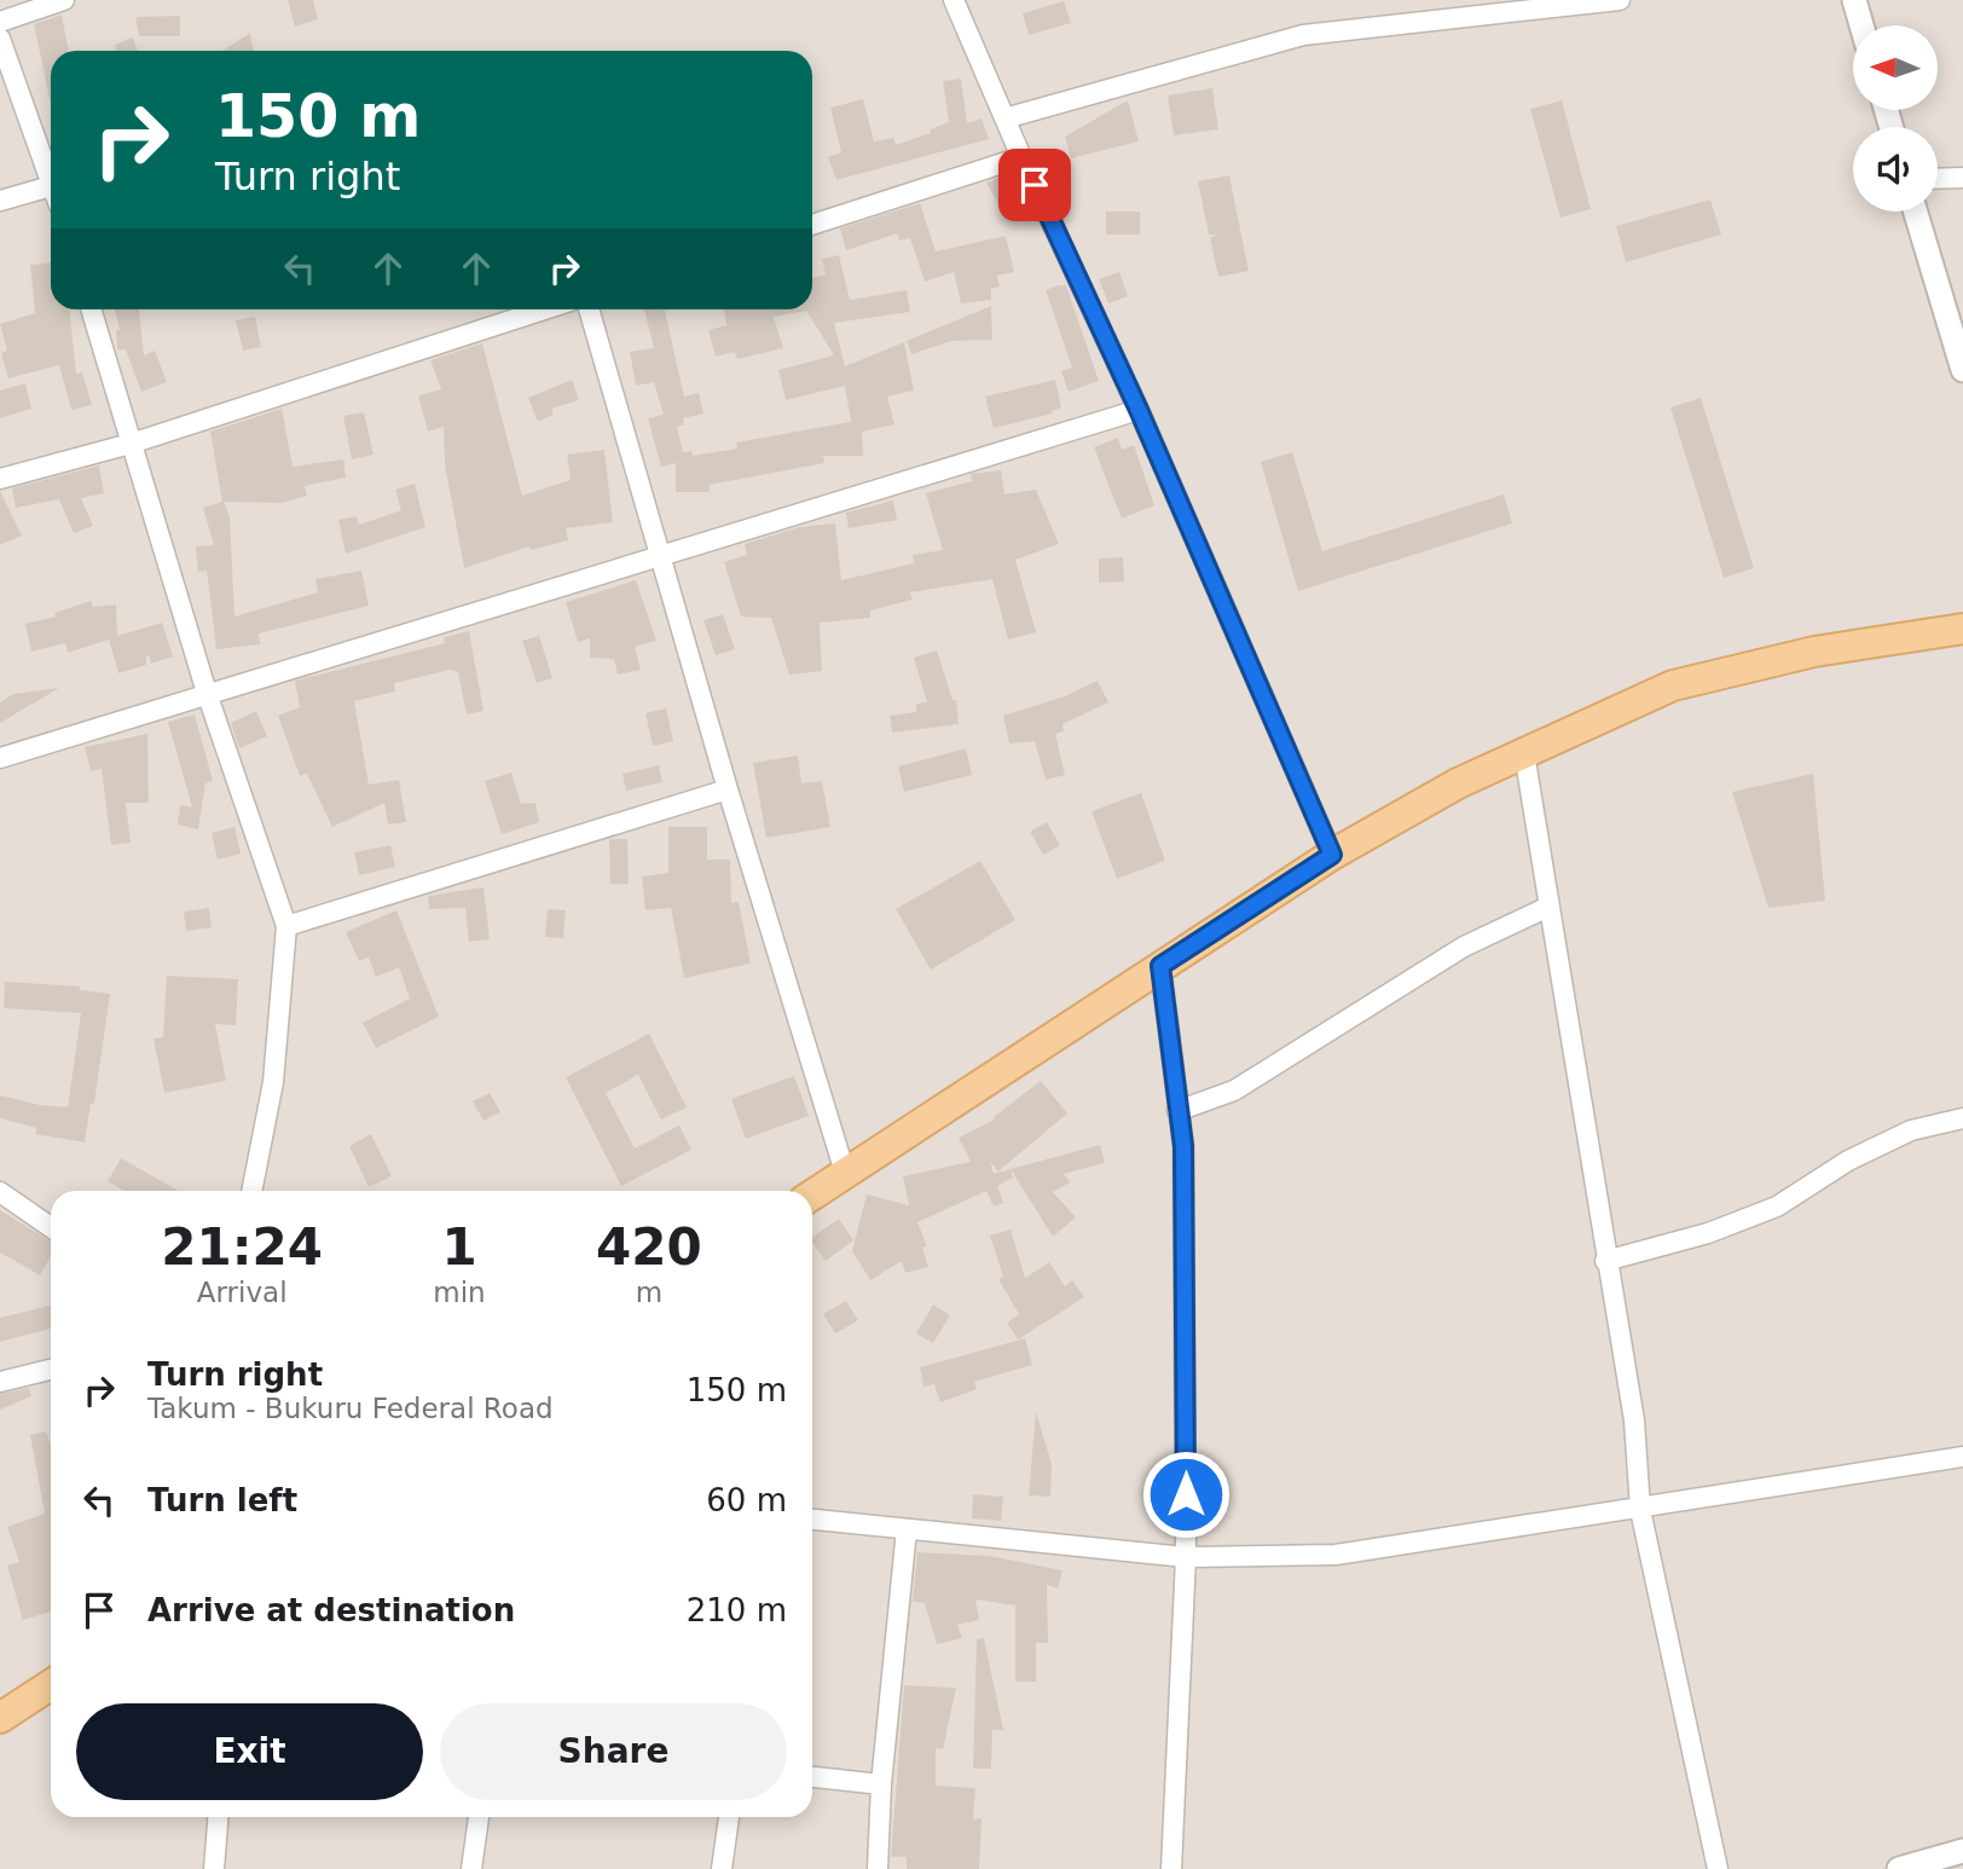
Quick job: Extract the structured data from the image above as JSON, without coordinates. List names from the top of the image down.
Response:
{
  "north": "left",
  "page": {
    "turn": ["150 m", "Turn right"],
    "eta": [
      "21:24",
      "Arrival",
      "1",
      "min",
      "420",
      "m"
    ],
    "list": [
      {
        "name": "Turn right",
        "note": "Takum - Bukuru Federal Road",
        "value": "150 m"
      },
      {
        "name": "Turn left",
        "value": "60 m"
      },
      {
        "name": "Arrive at destination",
        "value": "210 m"
      }
    ],
    "buttons": ["Exit", "Share"]
  }
}
